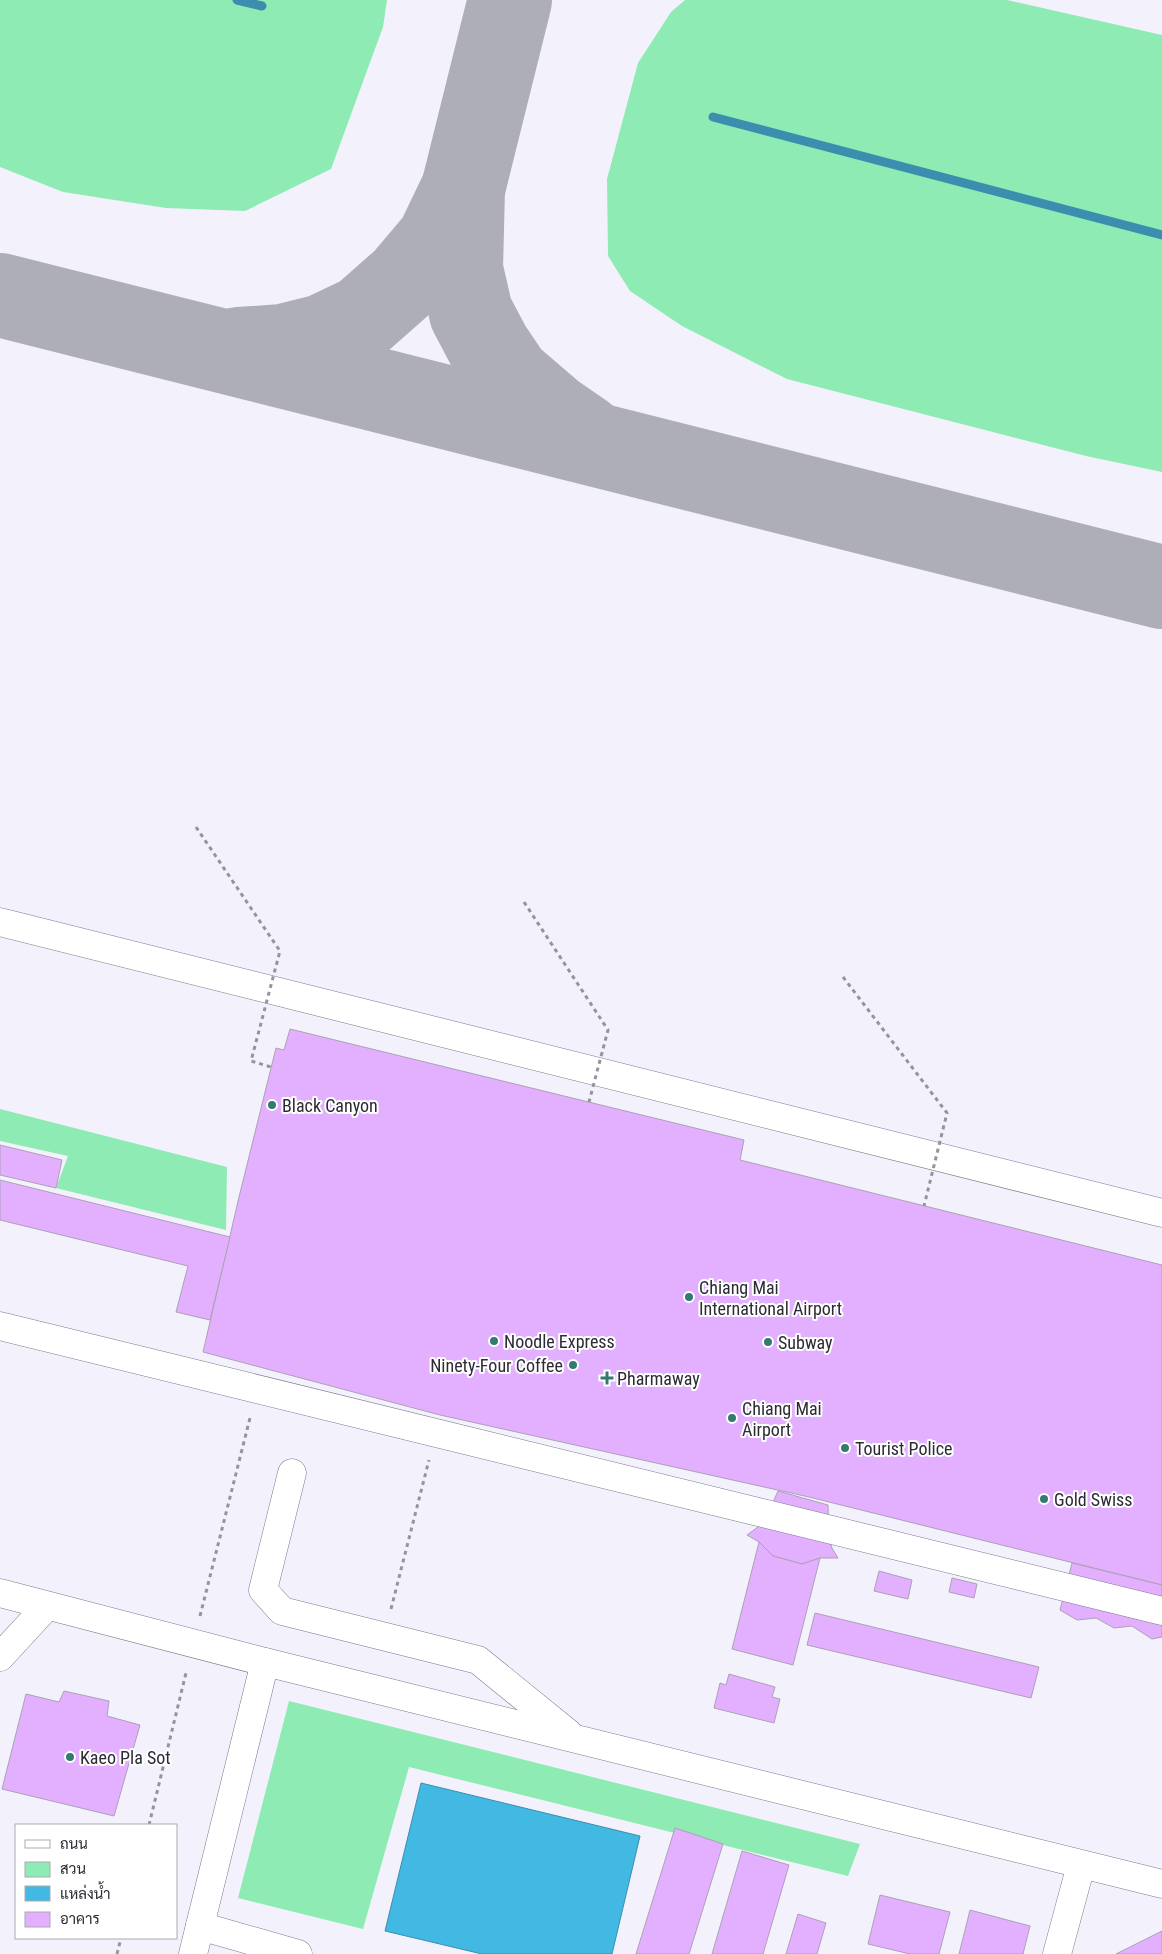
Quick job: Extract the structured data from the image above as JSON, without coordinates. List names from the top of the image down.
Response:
{
  "places": {
    "other": [
      "Black Canyon",
      "Chiang Mai International Airport",
      "Noodle Express",
      "Subway",
      "Ninety-Four Coffee",
      "Chiang Mai Airport",
      "Tourist Police",
      "Gold Swiss",
      "Kaeo Pla Sot"
    ],
    "health": ["Pharmaway"]
  },
  "legend": [
    "ถนน",
    "สวน",
    "แหล่งน้ำ",
    "อาคาร"
  ]
}
